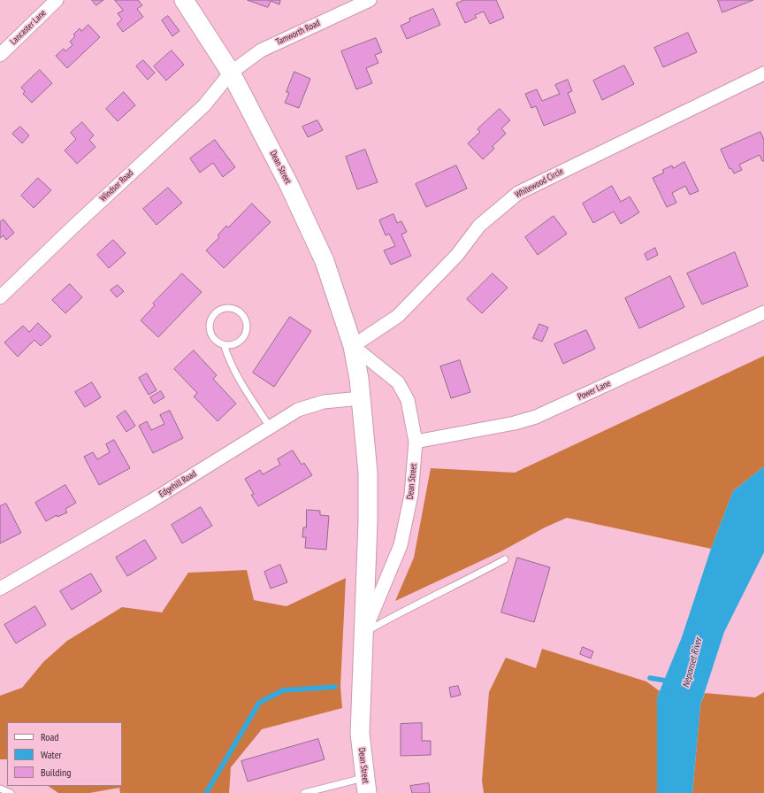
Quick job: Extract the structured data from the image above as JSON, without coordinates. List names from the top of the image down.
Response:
{
  "streets": {
    "main road": ["Dean Street"],
    "street": [
      "Lancaster Lane",
      "Tamworth Road",
      "Whitewood Circle",
      "Windsor Road",
      "Power Lane",
      "Edgehill Road"
    ]
  },
  "crossings": [
    ["Tamworth Road", "Dean Street"],
    ["Tamworth Road", "Windsor Road"],
    ["Dean Street", "Whitewood Circle"],
    ["Dean Street", "Windsor Road"],
    ["Dean Street", "Power Lane"],
    ["Dean Street", "Edgehill Road"]
  ],
  "water": ["Neponset River"],
  "legend": ["Road", "Water", "Building"]
}
